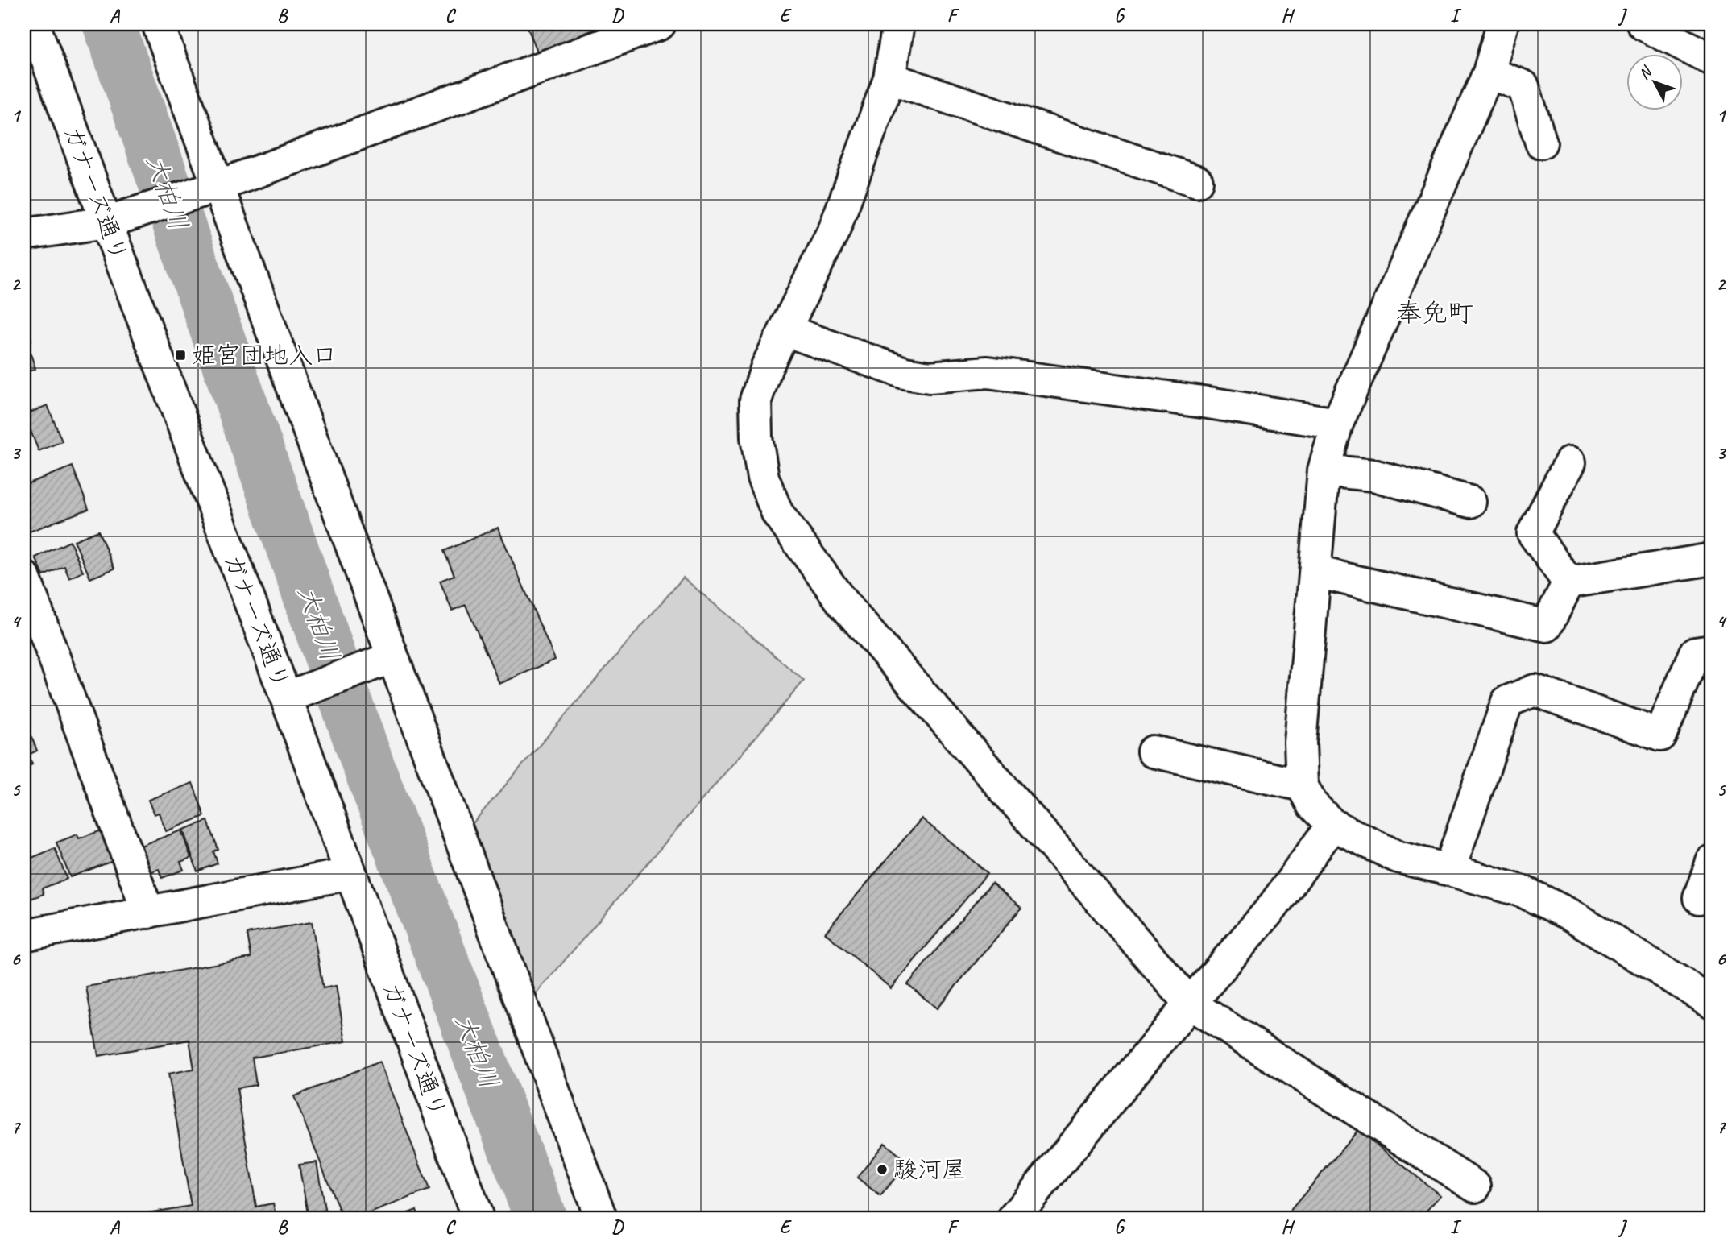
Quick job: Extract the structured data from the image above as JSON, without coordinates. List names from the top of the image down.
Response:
{
  "streets": {
    "street": ["ガナーズ通り"]
  },
  "districts": ["奉免町"],
  "water": ["大柏川"],
  "places": {
    "transit": ["姫宮団地入口"],
    "other": ["駿河屋"]
  },
  "north": "top left",
  "grid": {
    "columns": [
      "A",
      "B",
      "C",
      "D",
      "E",
      "F",
      "G",
      "H",
      "I",
      "J"
    ],
    "rows": [
      "1",
      "2",
      "3",
      "4",
      "5",
      "6",
      "7"
    ]
  }
}
